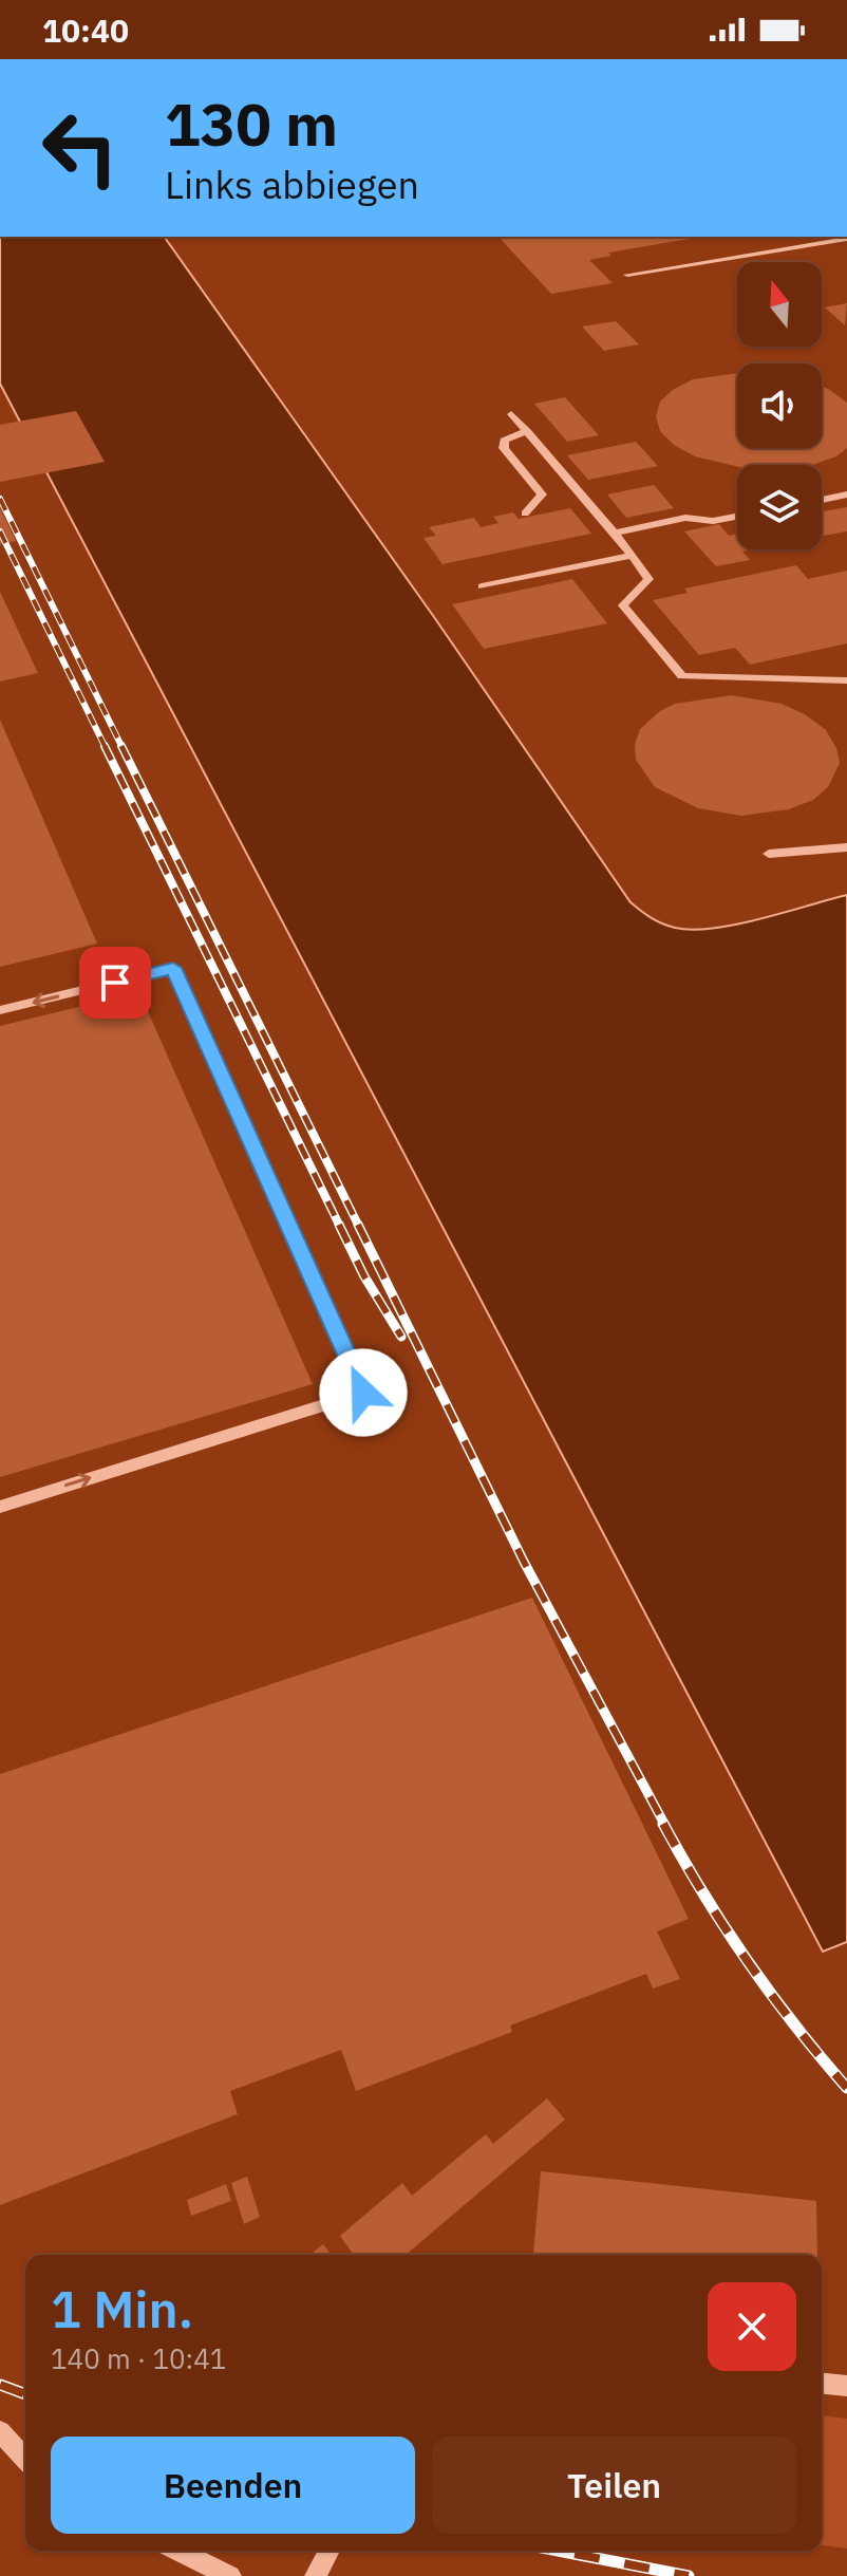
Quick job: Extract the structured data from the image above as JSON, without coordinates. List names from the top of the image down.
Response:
{
  "north": "top",
  "page": {
    "status": "10:40",
    "turn": ["130 m", "Links abbiegen"],
    "heading": ["1 Min.", "140 m · 10:41"],
    "buttons": ["Beenden", "Teilen"]
  }
}
